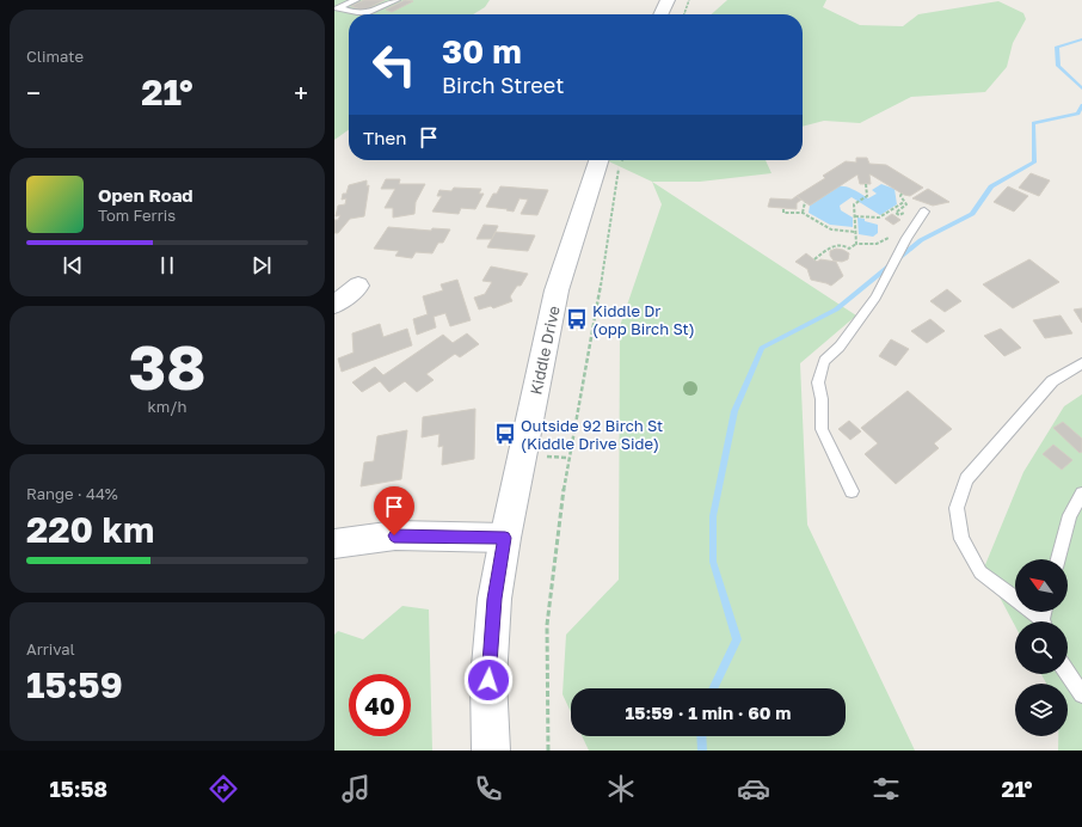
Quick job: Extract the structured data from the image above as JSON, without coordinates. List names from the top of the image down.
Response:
{
  "streets": {
    "street": ["Kiddle Drive"]
  },
  "places": {
    "bus stop": ["Kiddle Dr (opp Birch St)", "Outside 92 Birch St (Kiddle Drive Side)"]
  },
  "north": "top left",
  "page": {
    "tile": [
      "Climate",
      ["38", "km/h"],
      ["Range · 44%", "220 km"],
      ["Arrival", "15:59"]
    ],
    "turn": ["30 m", "Birch Street"],
    "heat": ["−", "21°", "+"],
    "then": "Then",
    "song": ["Open Road", "Tom Ferris"],
    "limit": "40",
    "trip": "15:59 · 1 min · 60 m",
    "tabs": ["15:58", "21°"]
  }
}
